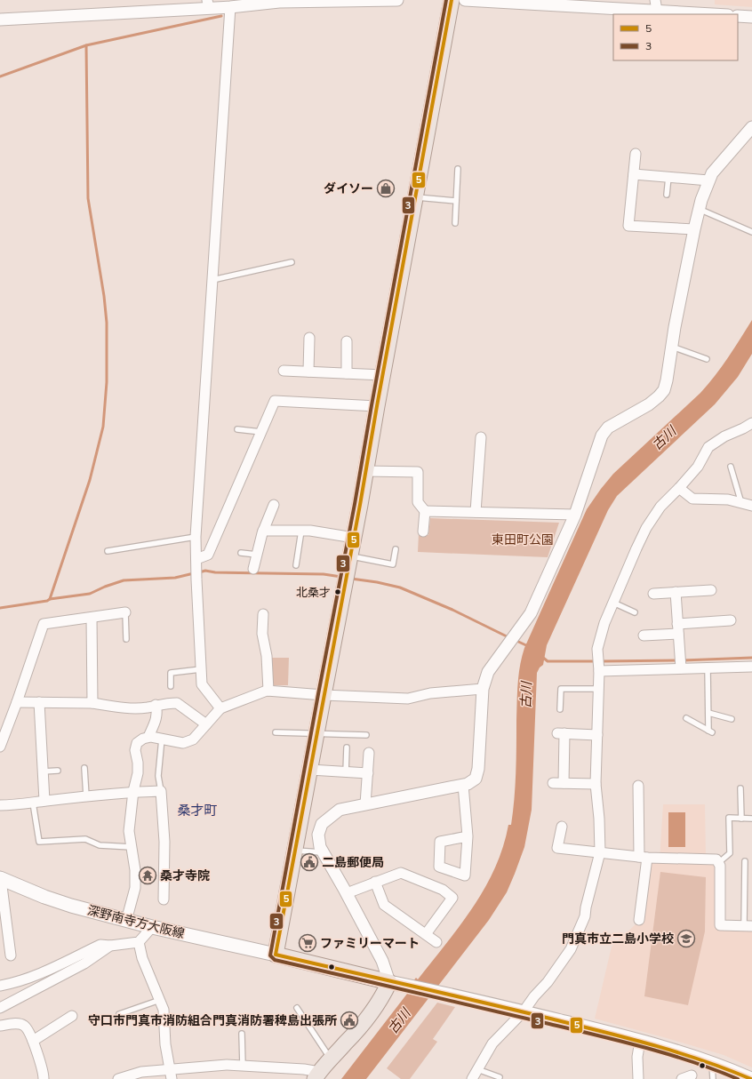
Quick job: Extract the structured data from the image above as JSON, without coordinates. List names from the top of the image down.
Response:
{
  "streets": {
    "main road": ["深野南寺方大阪線"]
  },
  "districts": ["桑才町"],
  "water": ["古川"],
  "parks": ["東田町公園"],
  "places": {
    "shop": ["ダイソー"],
    "other": ["北桑才"],
    "public building": ["二島郵便局", "守口市門真市消防組合門真消防署稗島出張所"],
    "temple": ["桑才寺院"],
    "school or university": ["門真市立二島小学校"],
    "supermarket": ["ファミリーマート"]
  },
  "lines": ["transit line 5", "transit line 3"],
  "legend": ["5", "3"]
}
